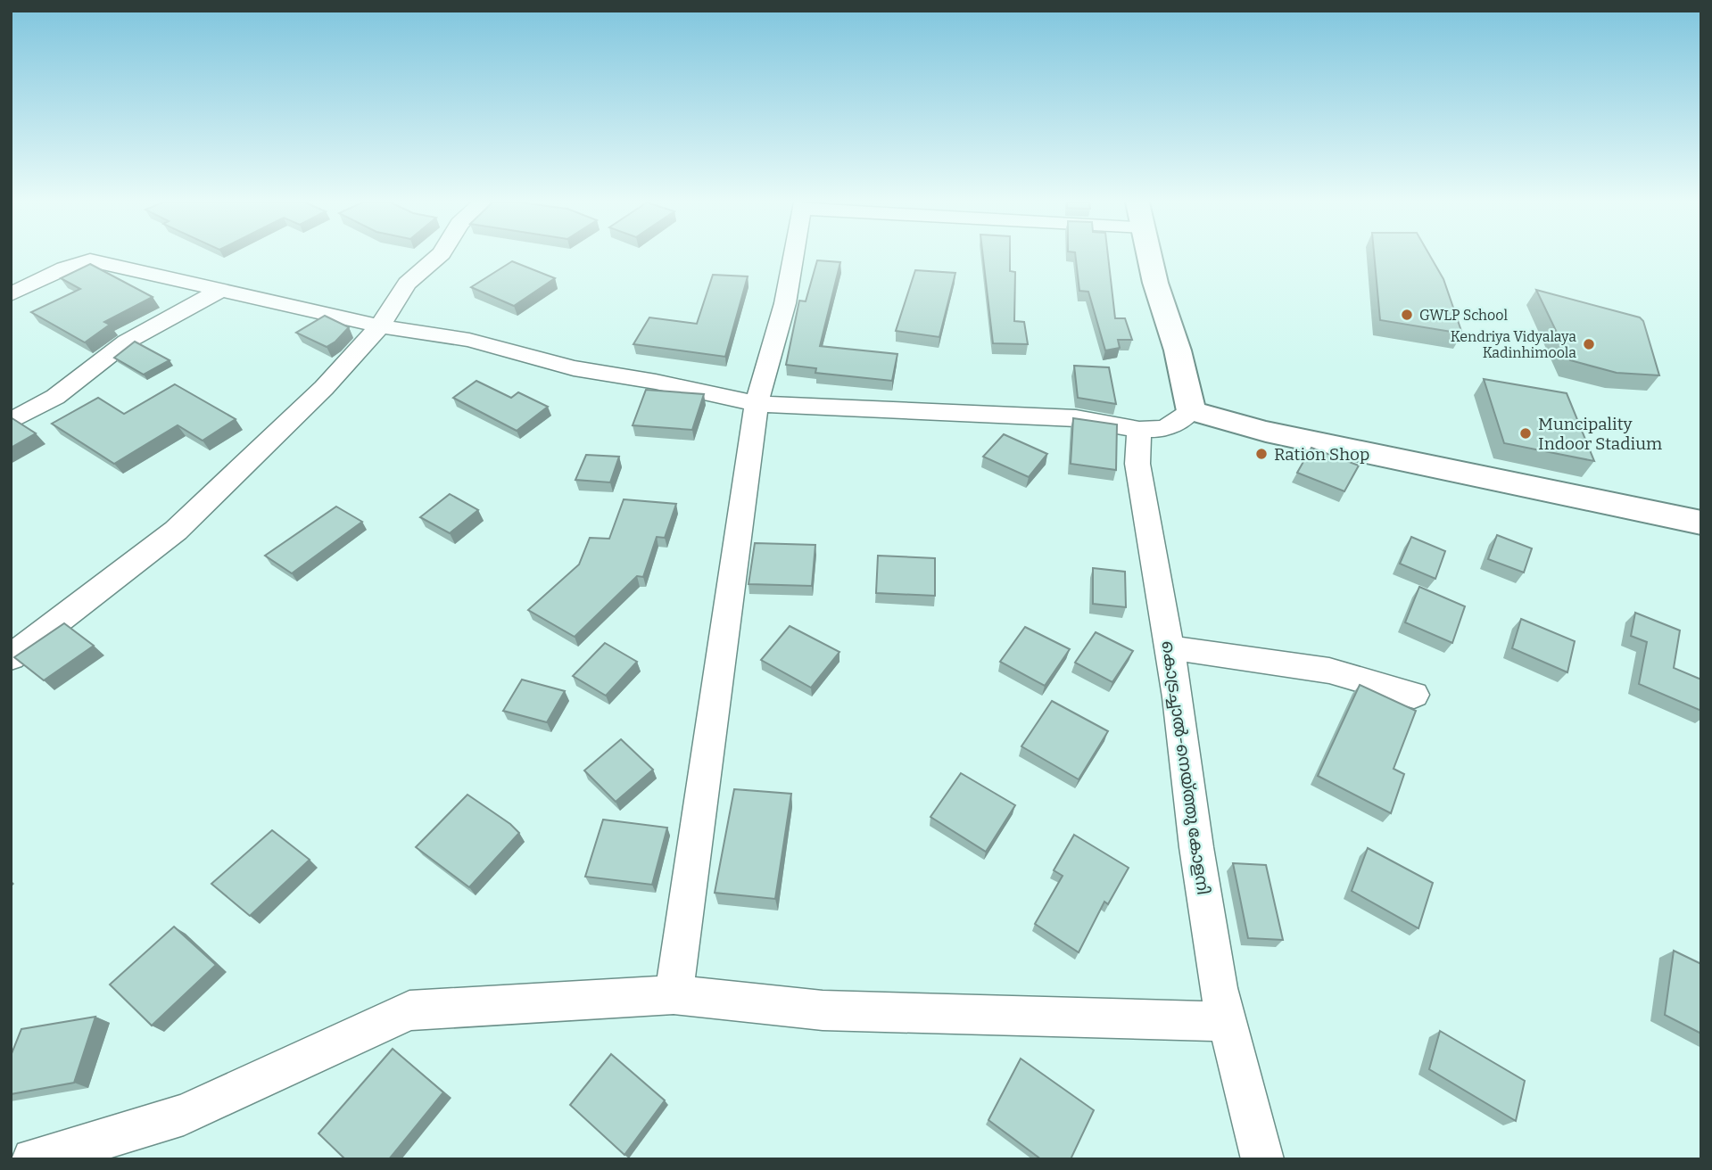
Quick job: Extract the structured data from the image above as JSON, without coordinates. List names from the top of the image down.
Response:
{
  "streets": {
    "street": ["കൊട്രച്ചാൽ-നെയ്ത്തു കോളനി"]
  },
  "places": [
    "GWLP School",
    "Kendriya Vidyalaya Kadinhimoola",
    "Muncipality Indoor Stadium",
    "Ration Shop"
  ]
}
